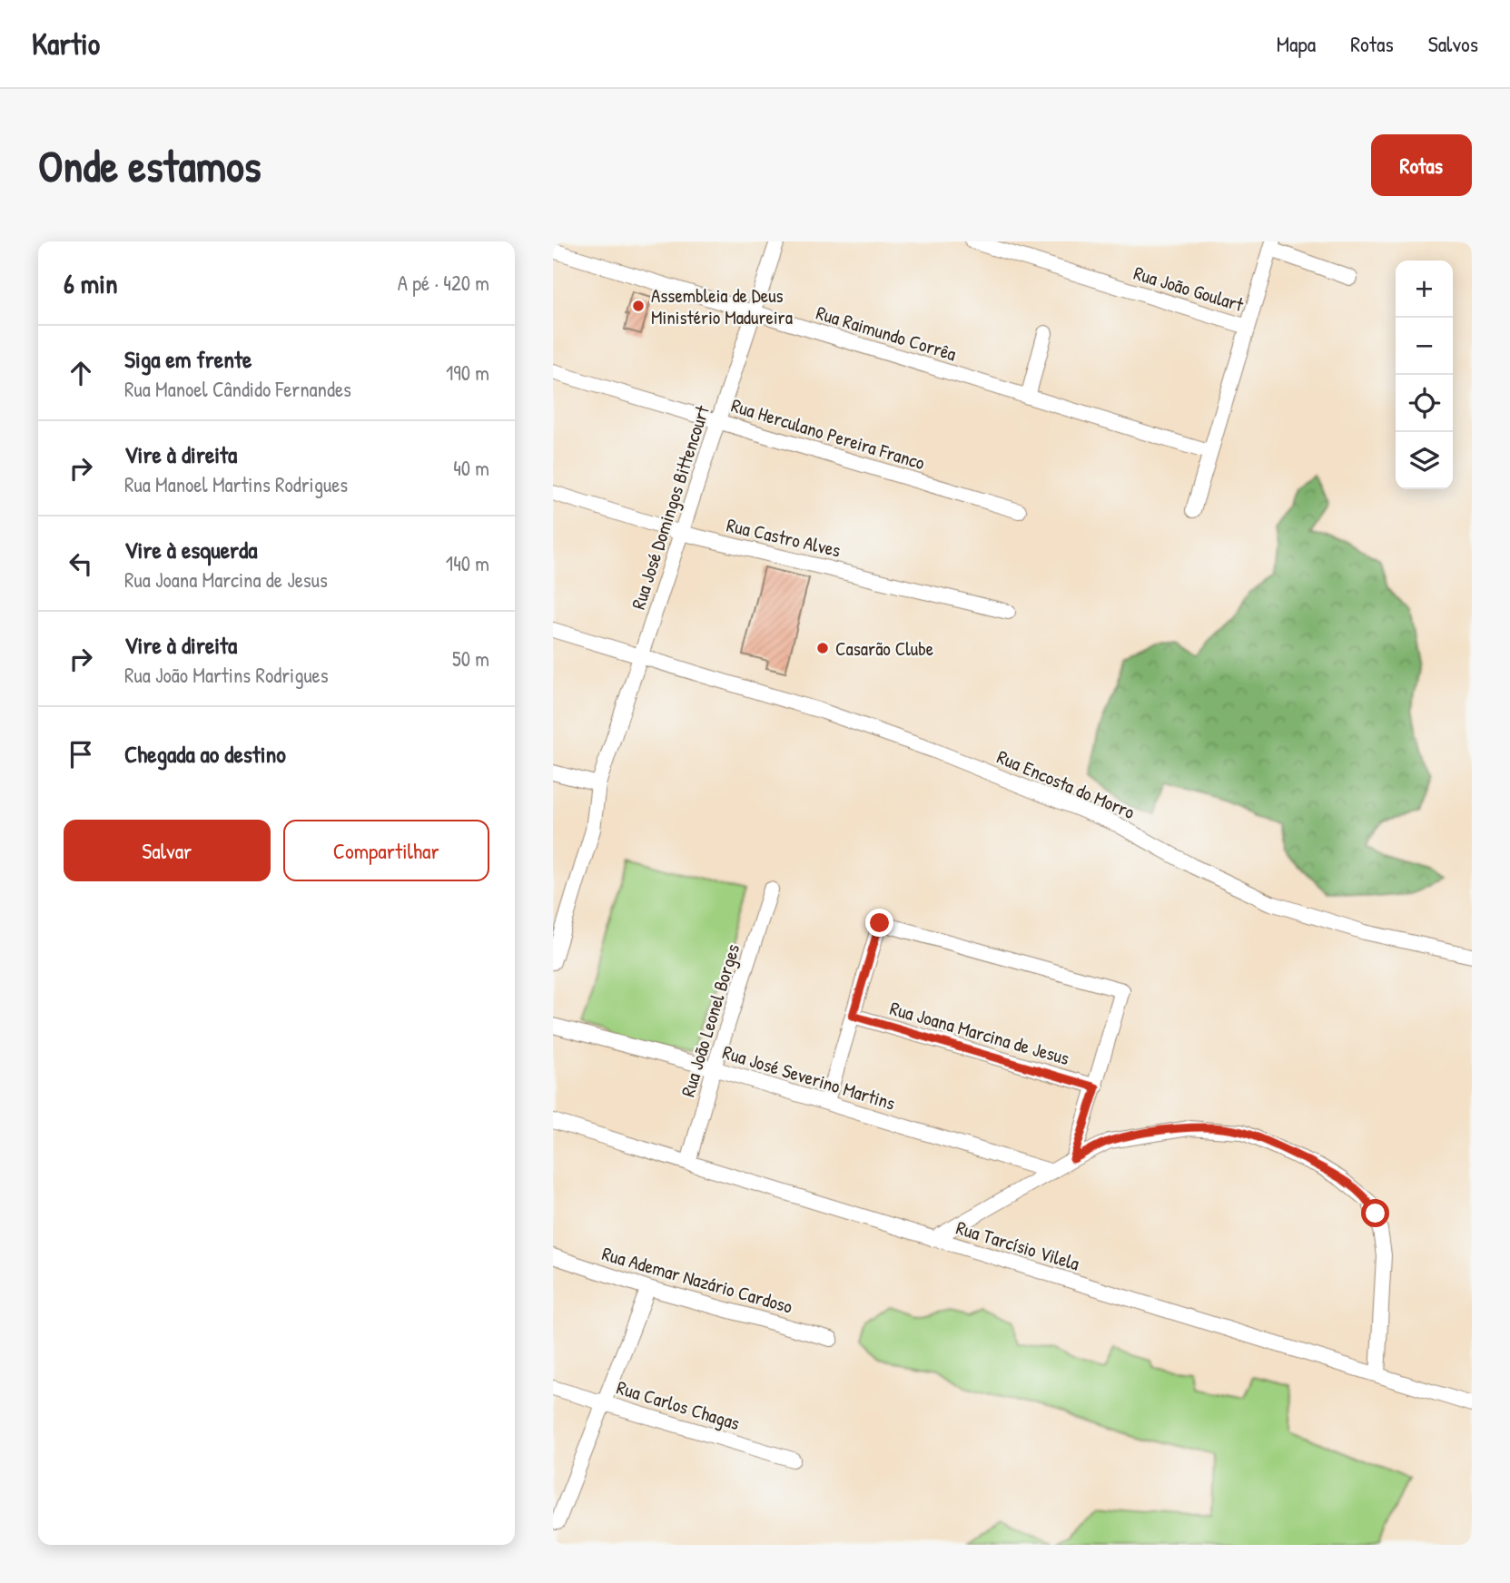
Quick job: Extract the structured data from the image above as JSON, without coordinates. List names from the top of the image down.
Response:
{
  "streets": {
    "street": [
      "Rua João Goulart",
      "Rua Raimundo Corrêa",
      "Rua Herculano Pereira Franco",
      "Rua José Domingos Bittencourt",
      "Rua Castro Alves",
      "Rua Encosta do Morro",
      "Rua João Leonel Borges",
      "Rua Joana Marcina de Jesus",
      "Rua José Severino Martins",
      "Rua Tarcísio Vilela",
      "Rua Ademar Nazário Cardoso",
      "Rua Carlos Chagas"
    ]
  },
  "crossings": [
    ["Rua Raimundo Corrêa", "Rua José Domingos Bittencourt"],
    ["Rua Herculano Pereira Franco", "Rua José Domingos Bittencourt"],
    ["Rua José Domingos Bittencourt", "Rua Castro Alves"],
    ["Rua José Domingos Bittencourt", "Rua Encosta do Morro"],
    ["Rua João Leonel Borges", "Rua José Severino Martins"],
    ["Rua João Leonel Borges", "Rua Tarcísio Vilela"]
  ],
  "places": ["Assembleia de Deus Ministério Madureira", "Casarão Clube"],
  "page": {
    "header": "Kartio",
    "nav": ["Mapa", "Rotas", "Salvos"],
    "buttons": [
      "Rotas",
      ["Salvar", "Compartilhar"]
    ],
    "title": "Onde estamos",
    "heading": ["6 min", "A pé · 420 m"],
    "map_buttons": ["+", "−"],
    "list": [
      ["Siga em frente", "Rua Manoel Cândido Fernandes", "190 m"],
      ["Vire à direita", "Rua Manoel Martins Rodrigues", "40 m"],
      ["Vire à esquerda", "Rua Joana Marcina de Jesus", "140 m"],
      ["Vire à direita", "Rua João Martins Rodrigues", "50 m"],
      "Chegada ao destino"
    ]
  }
}
